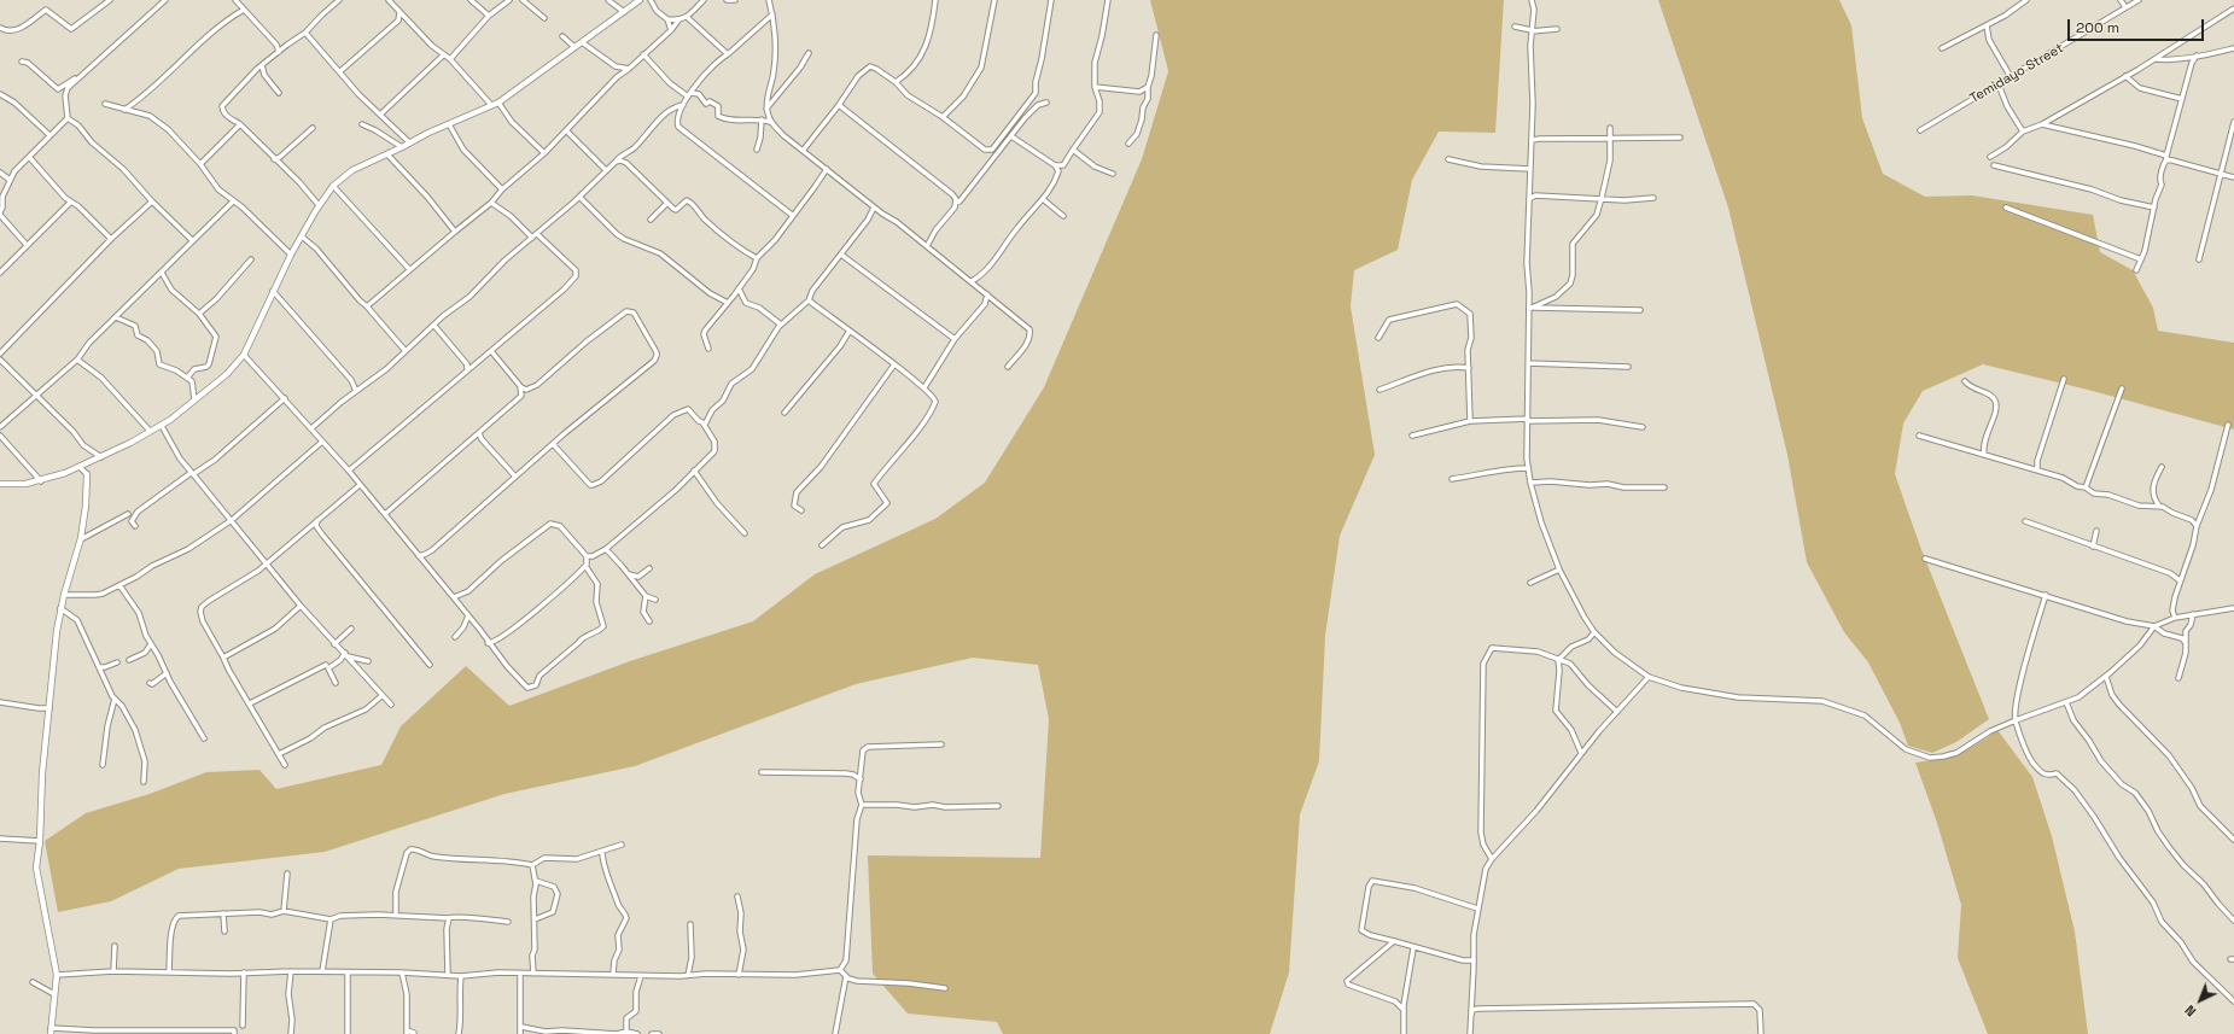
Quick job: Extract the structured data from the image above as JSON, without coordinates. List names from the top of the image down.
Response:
{
  "streets": {
    "street": ["Temidayo Street"]
  },
  "scale_bar": "200 m",
  "north": "bottom left"
}
